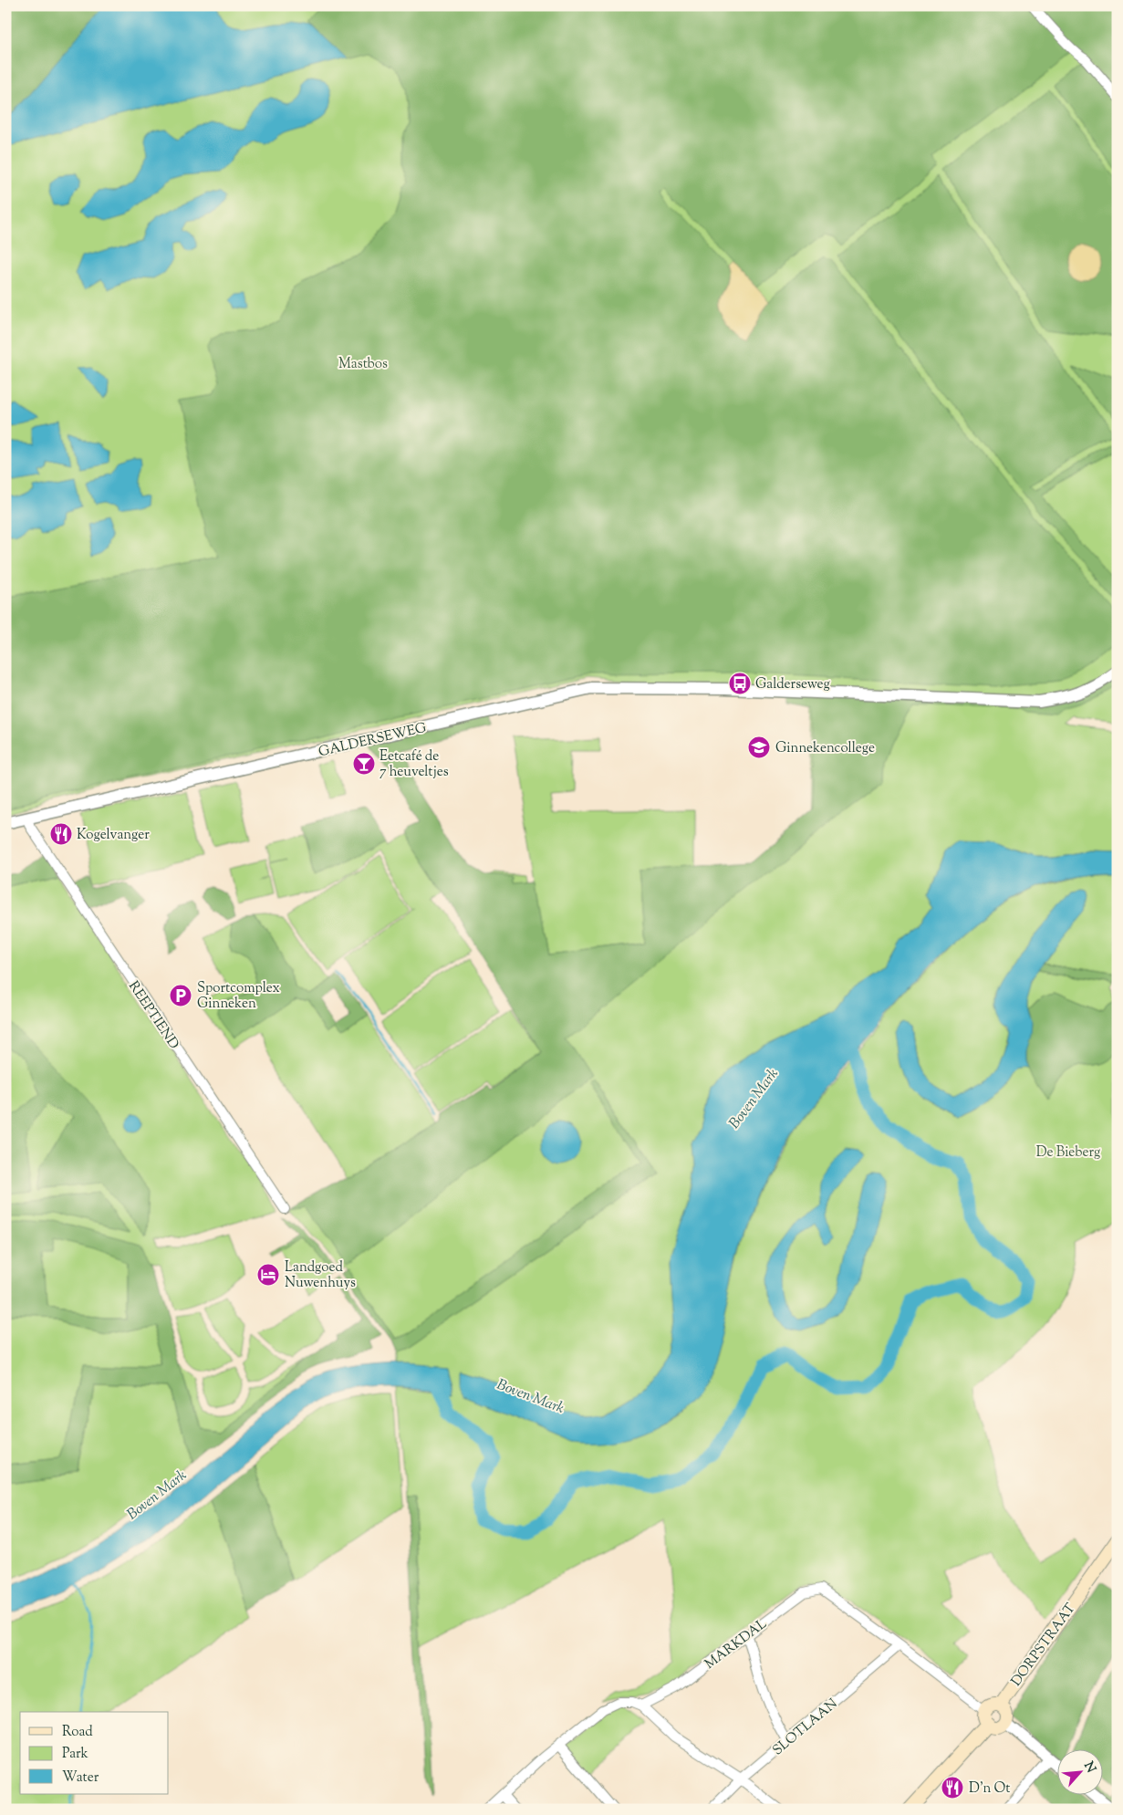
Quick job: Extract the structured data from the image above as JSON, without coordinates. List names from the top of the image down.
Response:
{
  "streets": {
    "main road": ["DORPSTRAAT"],
    "street": [
      "GALDERSEWEG",
      "REEPTIEND",
      "MARKDAL",
      "SLOTLAAN"
    ]
  },
  "crossings": [
    ["GALDERSEWEG", "REEPTIEND"],
    ["MARKDAL", "DORPSTRAAT"],
    ["MARKDAL", "SLOTLAAN"]
  ],
  "water": ["Boven Mark"],
  "parks": ["Mastbos", "De Bieberg"],
  "places": {
    "bus stop": ["Galderseweg"],
    "school or university": ["Ginnekencollege"],
    "bar": ["Eetcafé de 7 heuveltjes"],
    "restaurant": ["Kogelvanger", "D'n Ot"],
    "parking": ["Sportcomplex Ginneken"],
    "hotel": ["Landgoed Nuwenhuys"]
  },
  "legend": ["Road", "Park", "Water"],
  "north": "top right"
}
